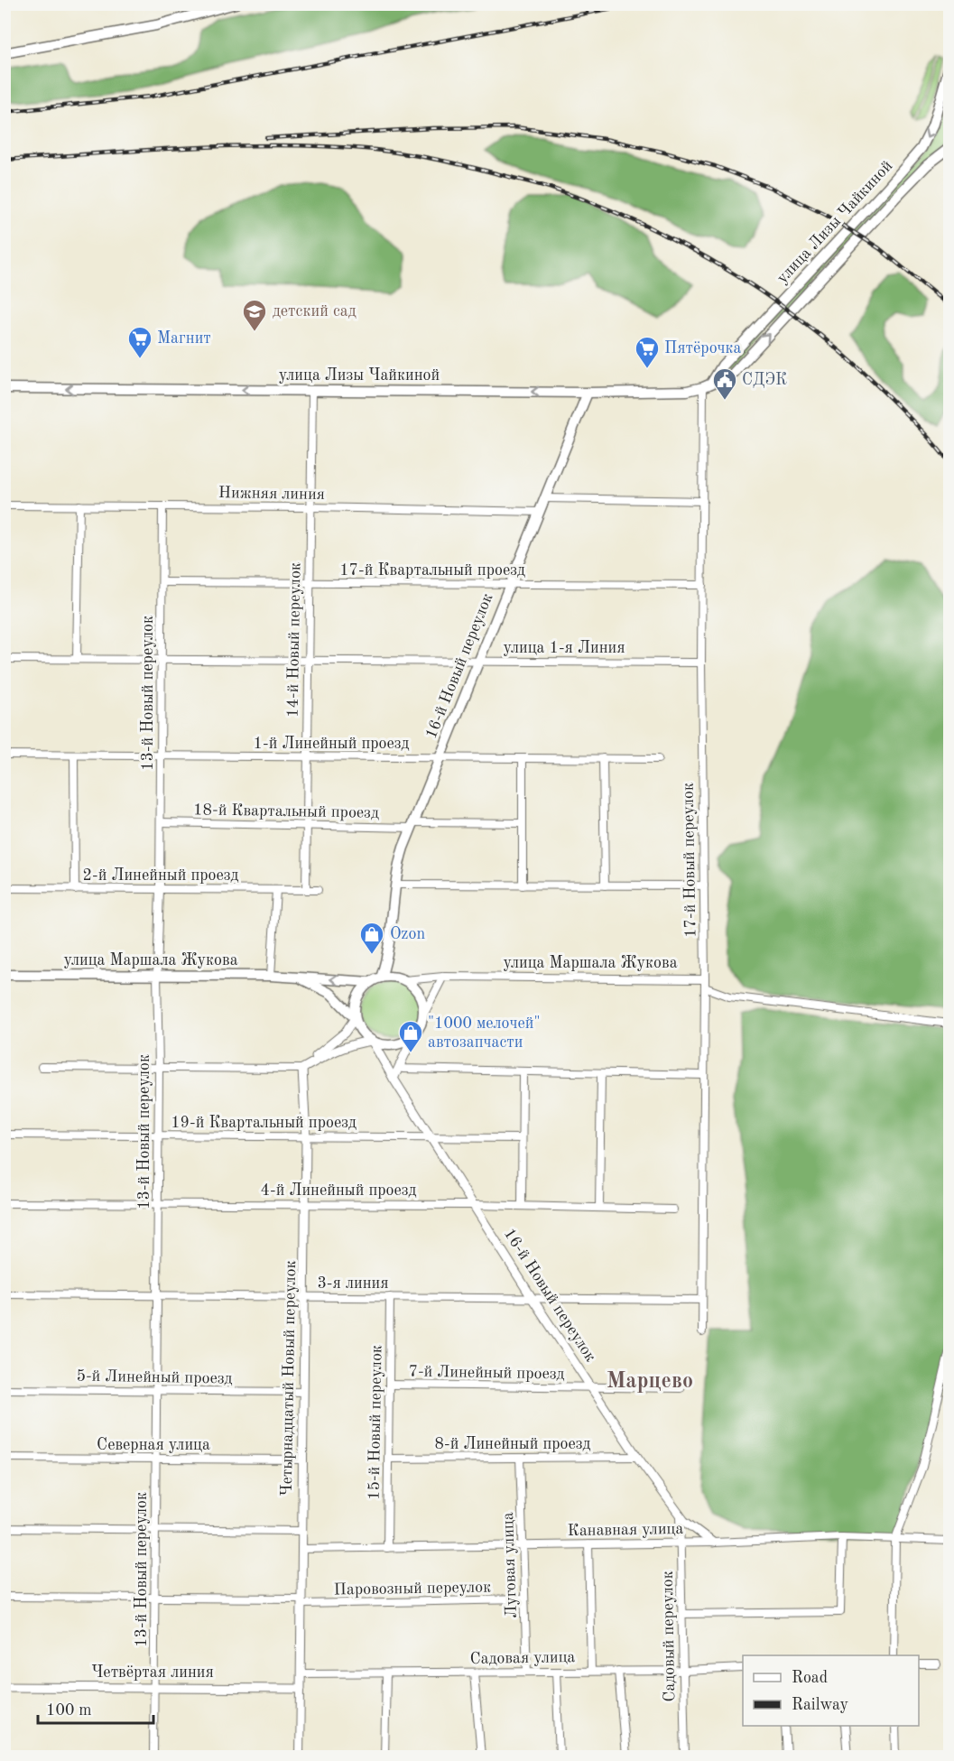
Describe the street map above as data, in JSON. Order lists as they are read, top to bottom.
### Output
{
  "streets": {
    "main road": ["улица Лизы Чайкиной", "16-й Новый переулок", "улица Маршала Жукова"],
    "street": [
      "Нижняя линия",
      "17-й Квартальный проезд",
      "14-й Новый переулок",
      "улица 1-я Линия",
      "13-й Новый переулок",
      "1-й Линейный проезд",
      "18-й Квартальный проезд",
      "17-й Новый переулок",
      "2-й Линейный проезд",
      "19-й Квартальный проезд",
      "4-й Линейный проезд",
      "3-я линия",
      "7-й Линейный проезд",
      "5-й Линейный проезд",
      "Четырнадцатый Новый переулок",
      "15-й Новый переулок",
      "8-й Линейный проезд",
      "Северная улица",
      "Канавная улица",
      "Луговая улица",
      "Паровозный переулок",
      "Садовый переулок",
      "Садовая улица",
      "Четвёртая линия"
    ]
  },
  "crossings": [
    ["улица Лизы Чайкиной", "14-й Новый переулок"],
    ["улица Лизы Чайкиной", "16-й Новый переулок"],
    ["улица Лизы Чайкиной", "17-й Новый переулок"],
    ["Нижняя линия", "14-й Новый переулок"],
    ["Нижняя линия", "16-й Новый переулок"],
    ["Нижняя линия", "13-й Новый переулок"],
    ["17-й Квартальный проезд", "14-й Новый переулок"],
    ["17-й Квартальный проезд", "16-й Новый переулок"],
    ["17-й Квартальный проезд", "13-й Новый переулок"],
    ["17-й Квартальный проезд", "17-й Новый переулок"],
    ["14-й Новый переулок", "улица 1-я Линия"],
    ["14-й Новый переулок", "1-й Линейный проезд"],
    ["14-й Новый переулок", "18-й Квартальный проезд"],
    ["14-й Новый переулок", "2-й Линейный проезд"],
    ["улица 1-я Линия", "16-й Новый переулок"],
    ["улица 1-я Линия", "13-й Новый переулок"],
    ["улица 1-я Линия", "17-й Новый переулок"],
    ["16-й Новый переулок", "1-й Линейный проезд"],
    ["16-й Новый переулок", "18-й Квартальный проезд"],
    ["16-й Новый переулок", "улица Маршала Жукова"],
    ["16-й Новый переулок", "19-й Квартальный проезд"],
    ["16-й Новый переулок", "4-й Линейный проезд"],
    ["16-й Новый переулок", "3-я линия"],
    ["16-й Новый переулок", "7-й Линейный проезд"],
    ["16-й Новый переулок", "8-й Линейный проезд"],
    ["16-й Новый переулок", "Канавная улица"],
    ["16-й Новый переулок", "Садовый переулок"],
    ["13-й Новый переулок", "1-й Линейный проезд"],
    ["13-й Новый переулок", "18-й Квартальный проезд"],
    ["13-й Новый переулок", "2-й Линейный проезд"],
    ["13-й Новый переулок", "улица Маршала Жукова"],
    ["13-й Новый переулок", "19-й Квартальный проезд"],
    ["13-й Новый переулок", "4-й Линейный проезд"],
    ["13-й Новый переулок", "3-я линия"],
    ["13-й Новый переулок", "5-й Линейный проезд"],
    ["13-й Новый переулок", "Северная улица"],
    ["13-й Новый переулок", "Паровозный переулок"],
    ["13-й Новый переулок", "Четвёртая линия"],
    ["17-й Новый переулок", "улица Маршала Жукова"],
    ["17-й Новый переулок", "3-я линия"],
    ["19-й Квартальный проезд", "Четырнадцатый Новый переулок"],
    ["4-й Линейный проезд", "Четырнадцатый Новый переулок"],
    ["3-я линия", "Четырнадцатый Новый переулок"],
    ["3-я линия", "15-й Новый переулок"],
    ["7-й Линейный проезд", "15-й Новый переулок"],
    ["5-й Линейный проезд", "Четырнадцатый Новый переулок"],
    ["Четырнадцатый Новый переулок", "Северная улица"],
    ["Четырнадцатый Новый переулок", "Канавная улица"],
    ["Четырнадцатый Новый переулок", "Паровозный переулок"],
    ["Четырнадцатый Новый переулок", "Садовая улица"],
    ["Четырнадцатый Новый переулок", "Четвёртая линия"],
    ["15-й Новый переулок", "8-й Линейный проезд"],
    ["15-й Новый переулок", "Канавная улица"],
    ["8-й Линейный проезд", "Луговая улица"],
    ["Канавная улица", "Луговая улица"],
    ["Канавная улица", "Садовый переулок"],
    ["Луговая улица", "Паровозный переулок"],
    ["Луговая улица", "Садовая улица"],
    ["Садовый переулок", "Садовая улица"]
  ],
  "districts": ["Марцево"],
  "places": {
    "school or university": ["детский сад"],
    "supermarket": ["Магнит", "Пятёрочка"],
    "public building": ["СДЭК"],
    "shop": ["Ozon", "\"1000 мелочей\" автозапчасти"]
  },
  "legend": ["Road", "Railway"],
  "scale_bar": "100 m"
}
